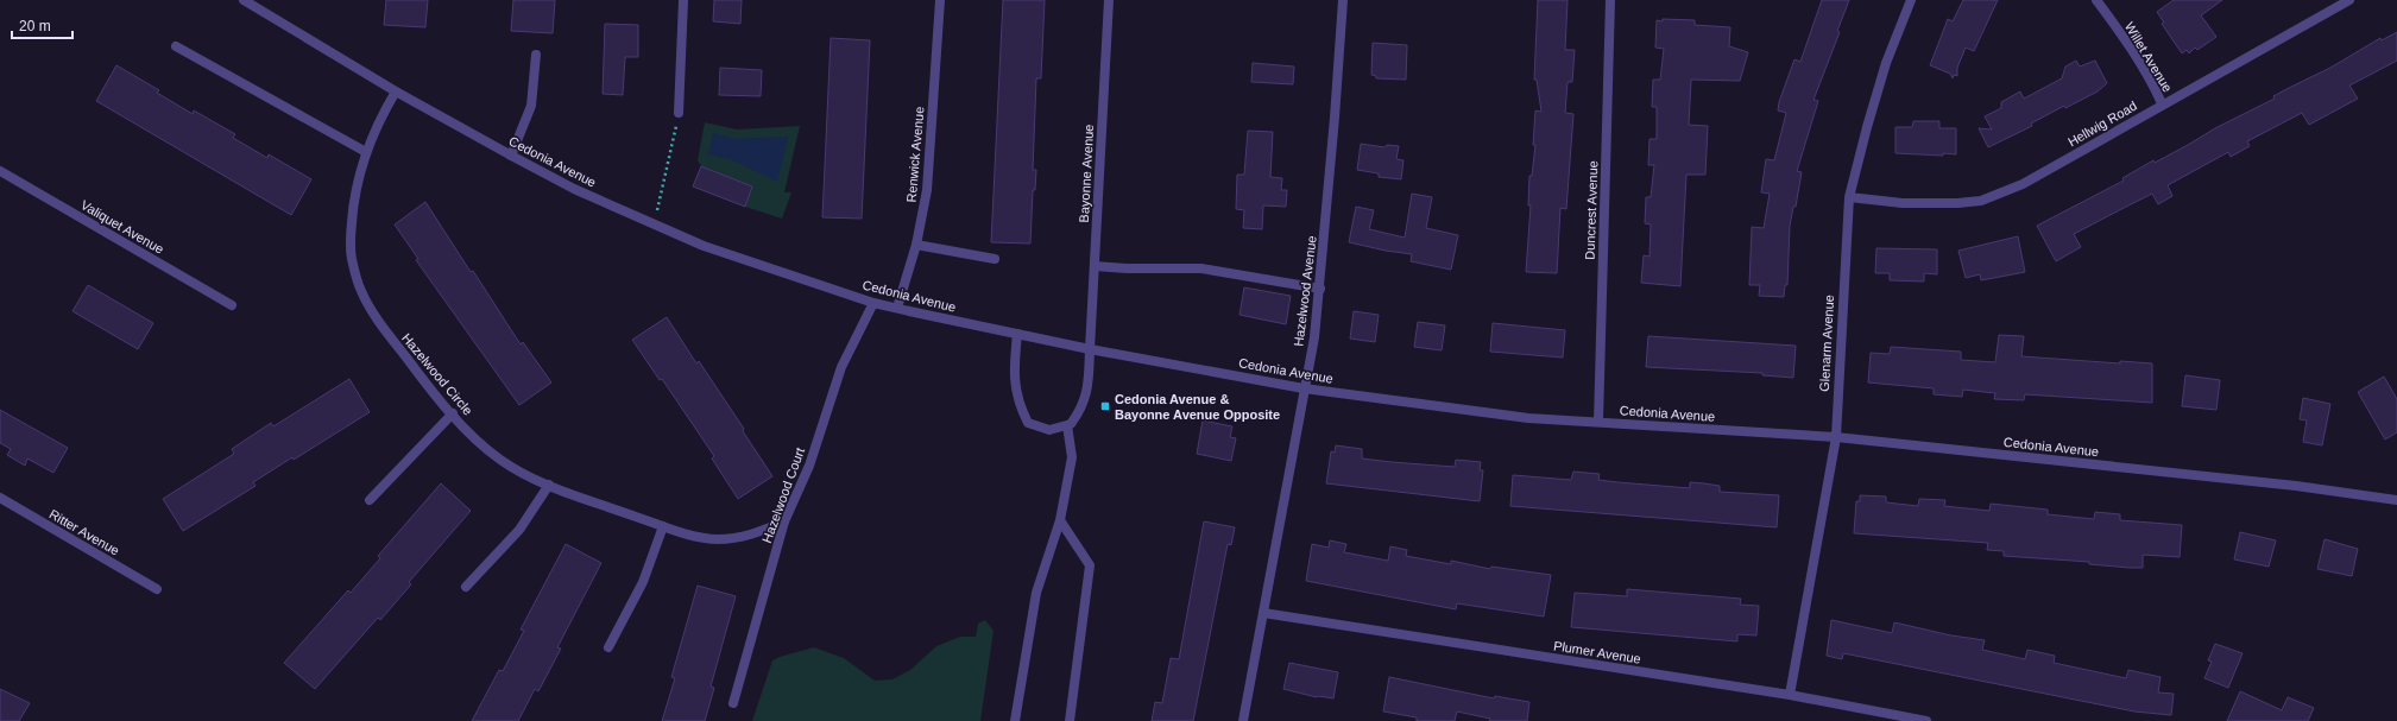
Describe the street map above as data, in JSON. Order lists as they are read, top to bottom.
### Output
{
  "streets": {
    "street": [
      "Willet Avenue",
      "Hellwig Road",
      "Renwick Avenue",
      "Cedonia Avenue",
      "Bayonne Avenue",
      "Duncrest Avenue",
      "Valiquet Avenue",
      "Hazelwood Avenue",
      "Glenarm Avenue",
      "Hazelwood Circle",
      "Hazelwood Court",
      "Ritter Avenue",
      "Plumer Avenue"
    ]
  },
  "crossings": [
    ["Willet Avenue", "Hellwig Road"],
    ["Hellwig Road", "Glenarm Avenue"],
    ["Renwick Avenue", "Cedonia Avenue"],
    ["Cedonia Avenue", "Bayonne Avenue"],
    ["Cedonia Avenue", "Duncrest Avenue"],
    ["Cedonia Avenue", "Hazelwood Avenue"],
    ["Cedonia Avenue", "Glenarm Avenue"],
    ["Cedonia Avenue", "Hazelwood Circle"],
    ["Cedonia Avenue", "Hazelwood Court"],
    ["Hazelwood Avenue", "Plumer Avenue"],
    ["Glenarm Avenue", "Plumer Avenue"],
    ["Hazelwood Circle", "Hazelwood Court"]
  ],
  "places": {
    "transit": ["Cedonia Avenue & Bayonne Avenue Opposite"]
  },
  "scale_bar": "20 m"
}
